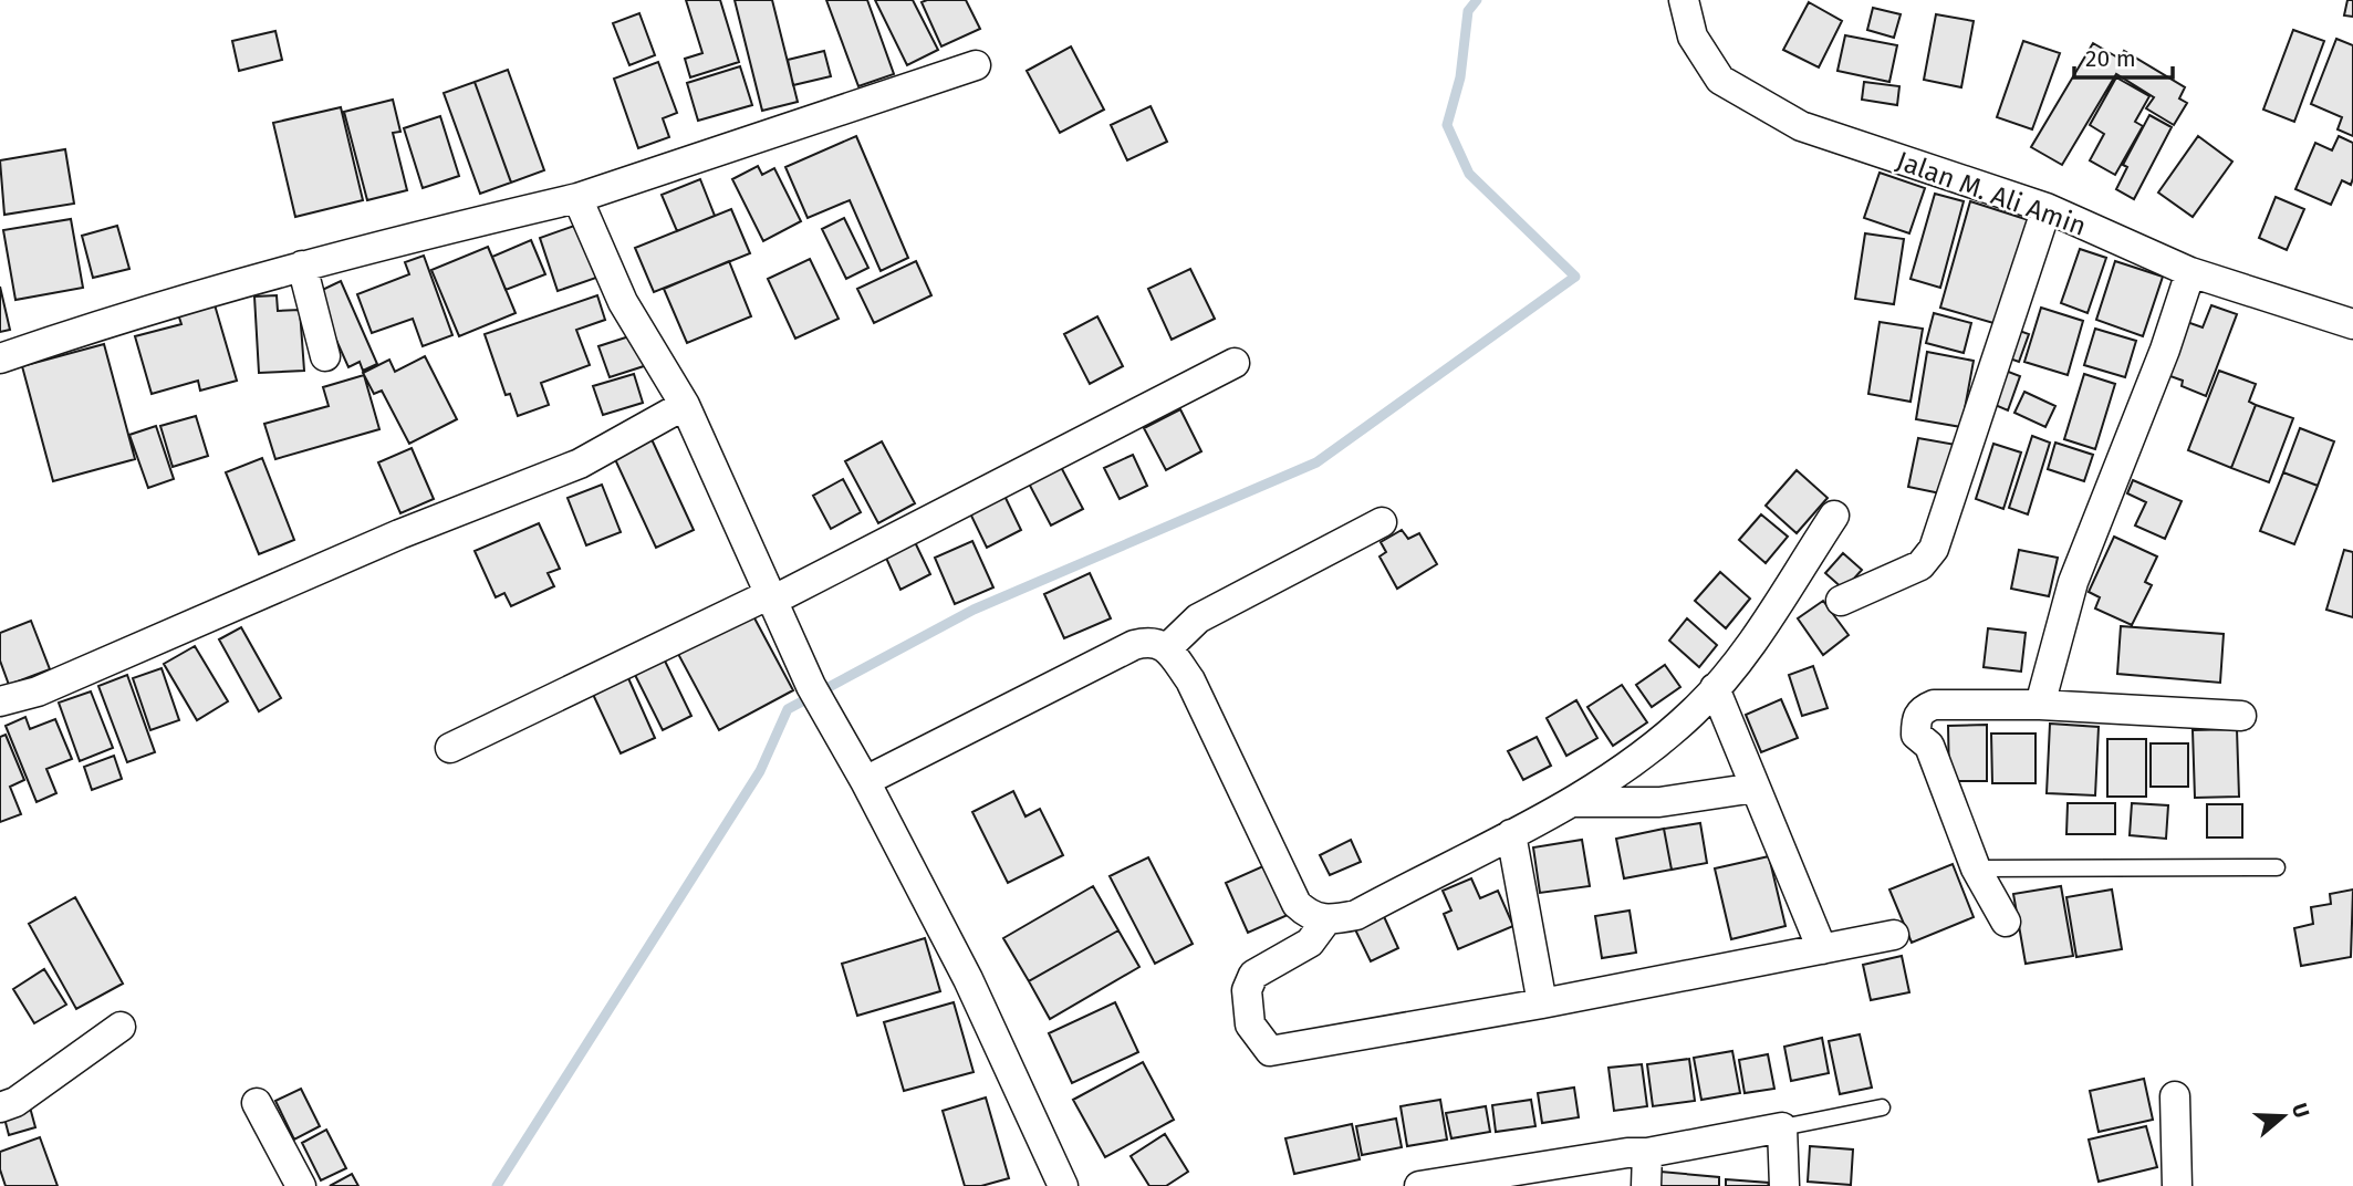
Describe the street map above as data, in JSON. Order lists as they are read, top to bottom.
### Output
{
  "streets": {
    "street": ["Jalan M. Ali Amin"]
  },
  "scale_bar": "20 m",
  "north": "right"
}
